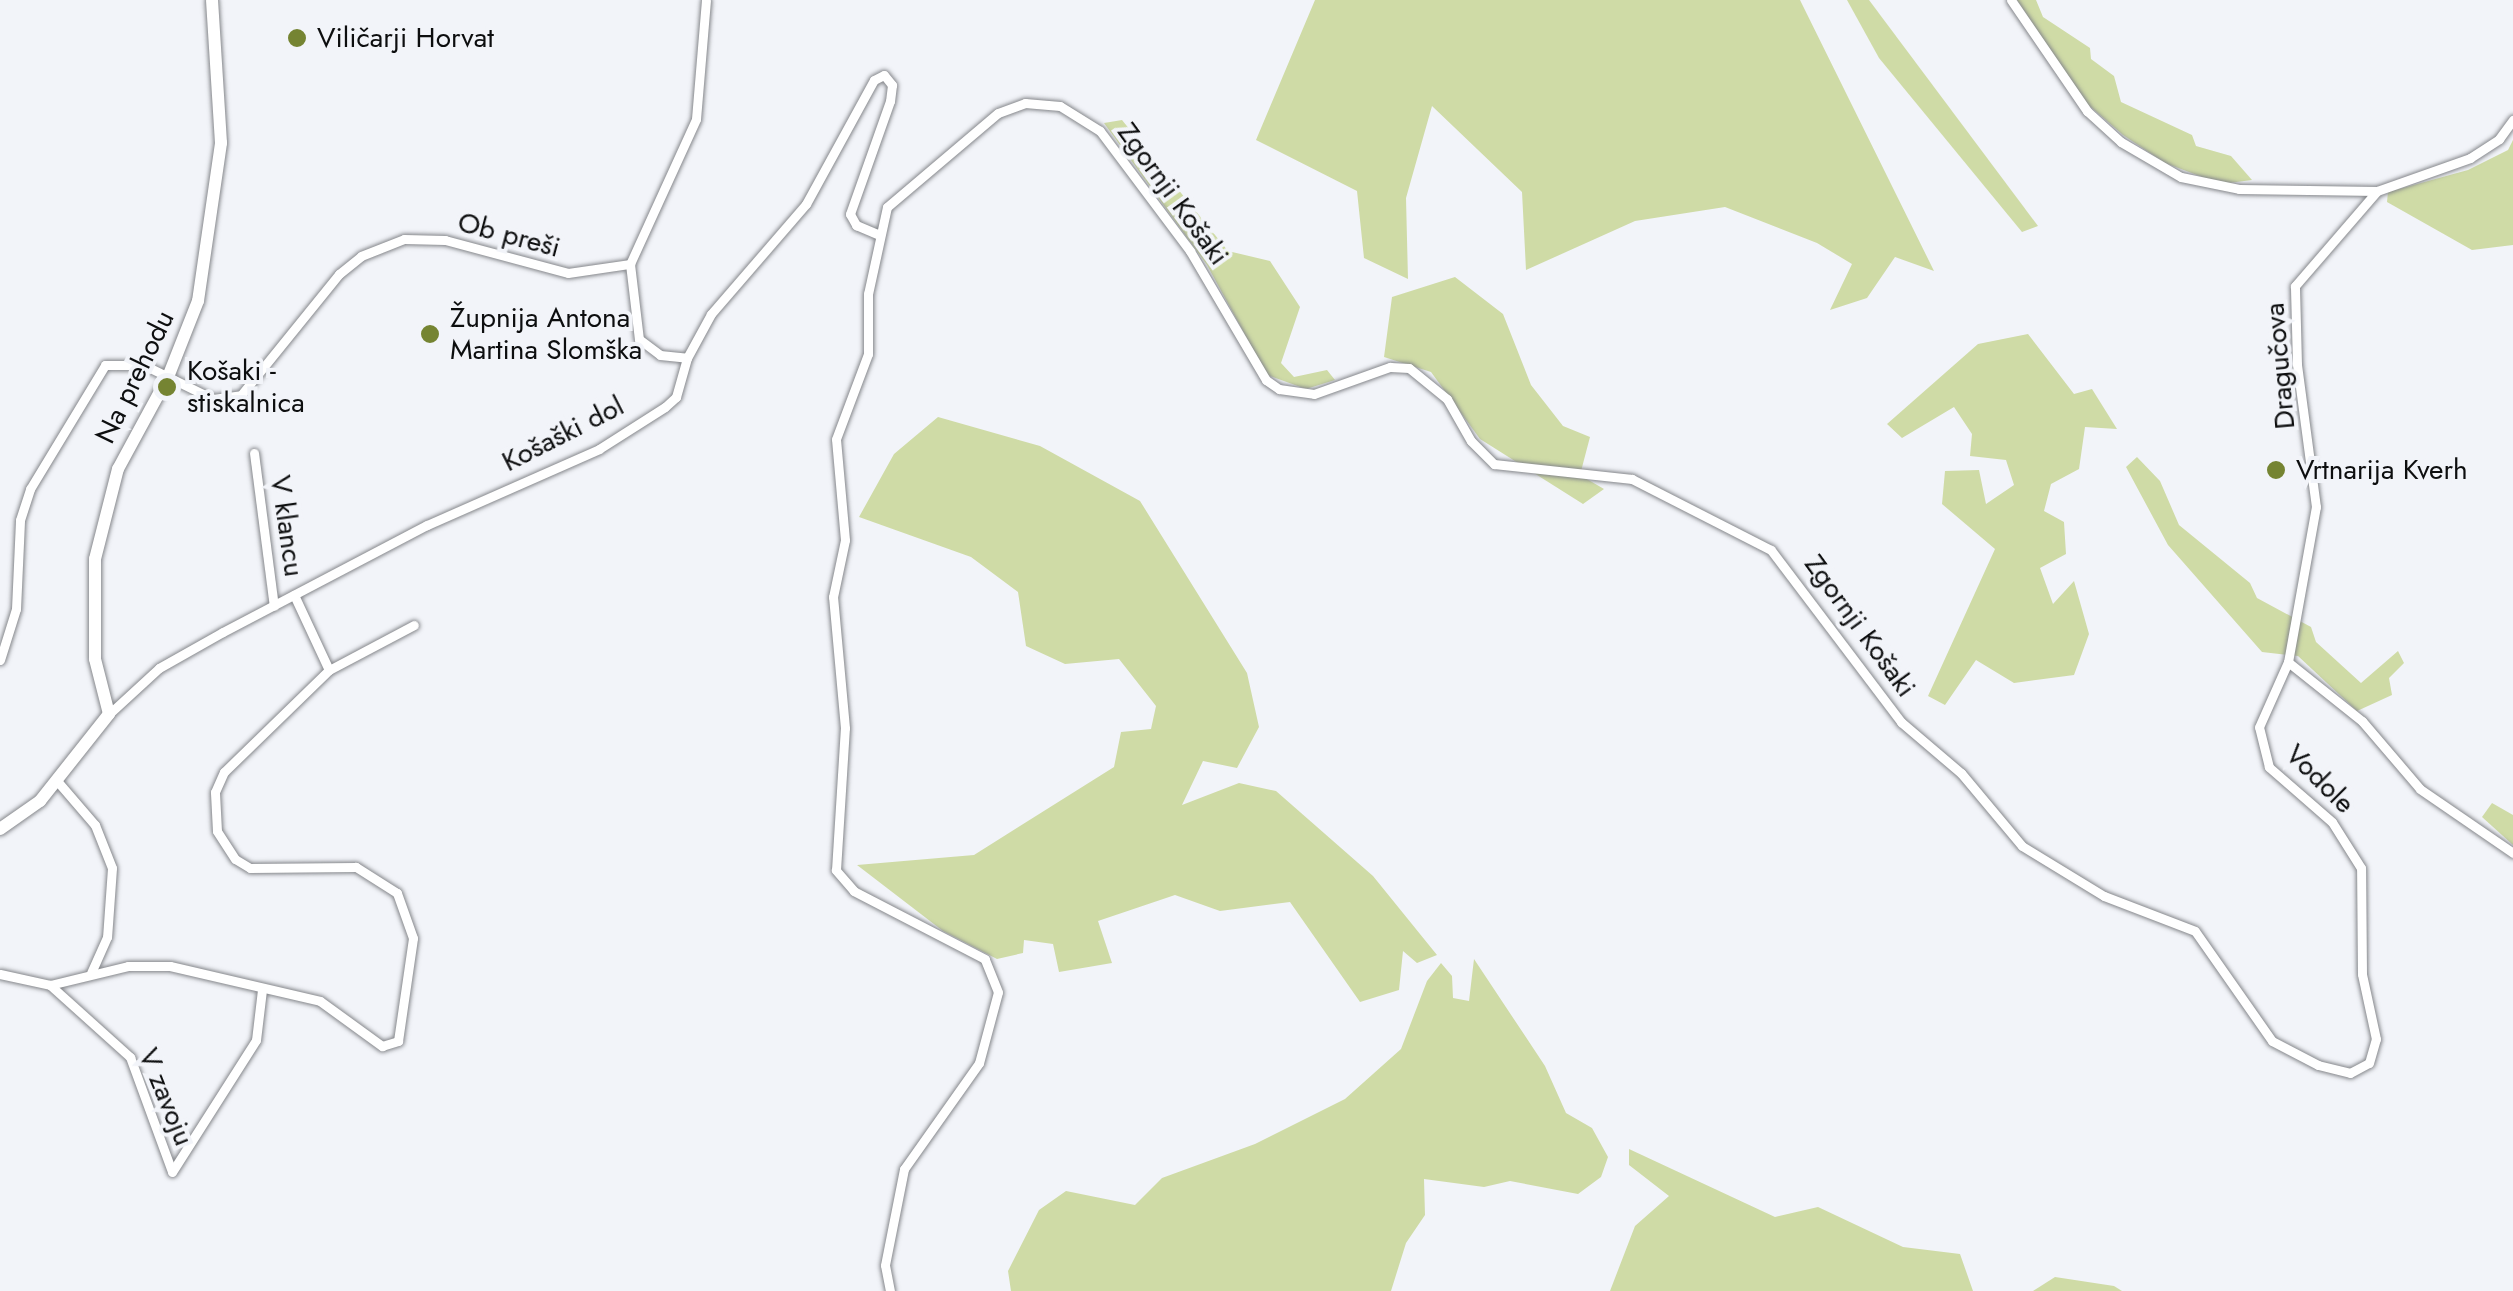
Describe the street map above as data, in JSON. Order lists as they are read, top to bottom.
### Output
{
  "streets": {
    "street": [
      "Zgornji Košaki",
      "Ob preši",
      "Dragučova",
      "Na prehodu",
      "Košaški dol",
      "V klancu",
      "Vodole",
      "V zavoju"
    ]
  },
  "crossings": [
    ["Zgornji Košaki", "Košaški dol"],
    ["Zgornji Košaki", "Vodole"],
    ["Ob preši", "Na prehodu"],
    ["Dragučova", "Vodole"],
    ["Na prehodu", "Košaški dol"],
    ["Košaški dol", "V klancu"]
  ],
  "places": [
    "Viličarji Horvat",
    "Župnija Antona Martina Slomška",
    "Košaki - stiskalnica",
    "Vrtnarija Kverh"
  ]
}
